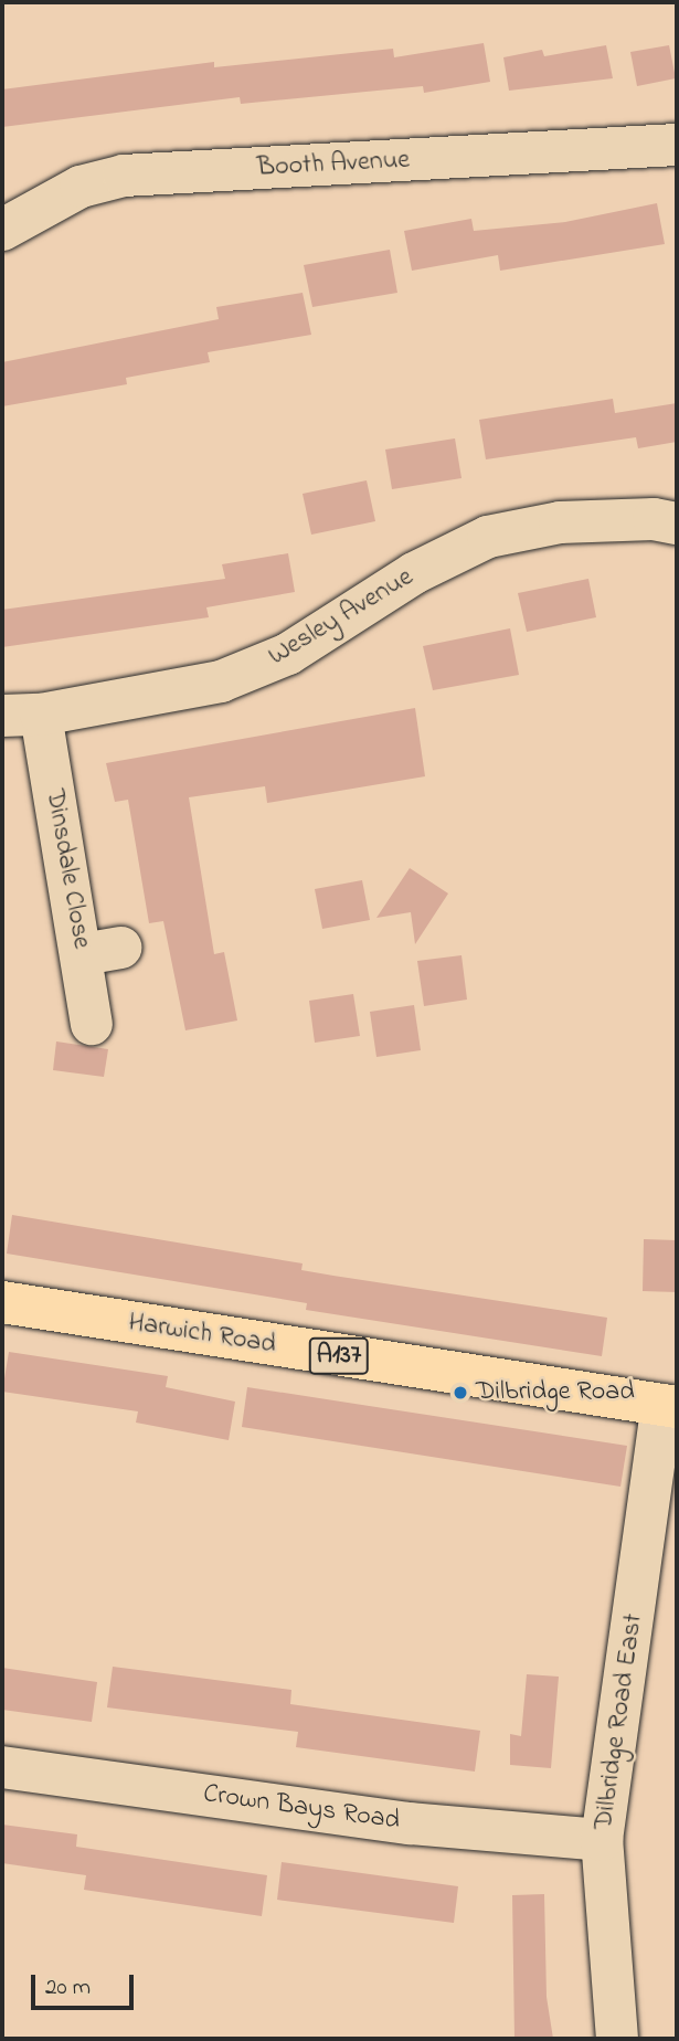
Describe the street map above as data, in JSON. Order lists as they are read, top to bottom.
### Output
{
  "streets": {
    "main road": ["Harwich Road", "A137"],
    "street": [
      "Booth Avenue",
      "Wesley Avenue",
      "Dinsdale Close",
      "Dilbridge Road East",
      "Crown Bays Road"
    ]
  },
  "crossings": [
    ["Wesley Avenue", "Dinsdale Close"],
    ["Harwich Road", "Dilbridge Road East"],
    ["Dilbridge Road East", "Crown Bays Road"]
  ],
  "places": ["Dilbridge Road"],
  "scale_bar": "20 m"
}
